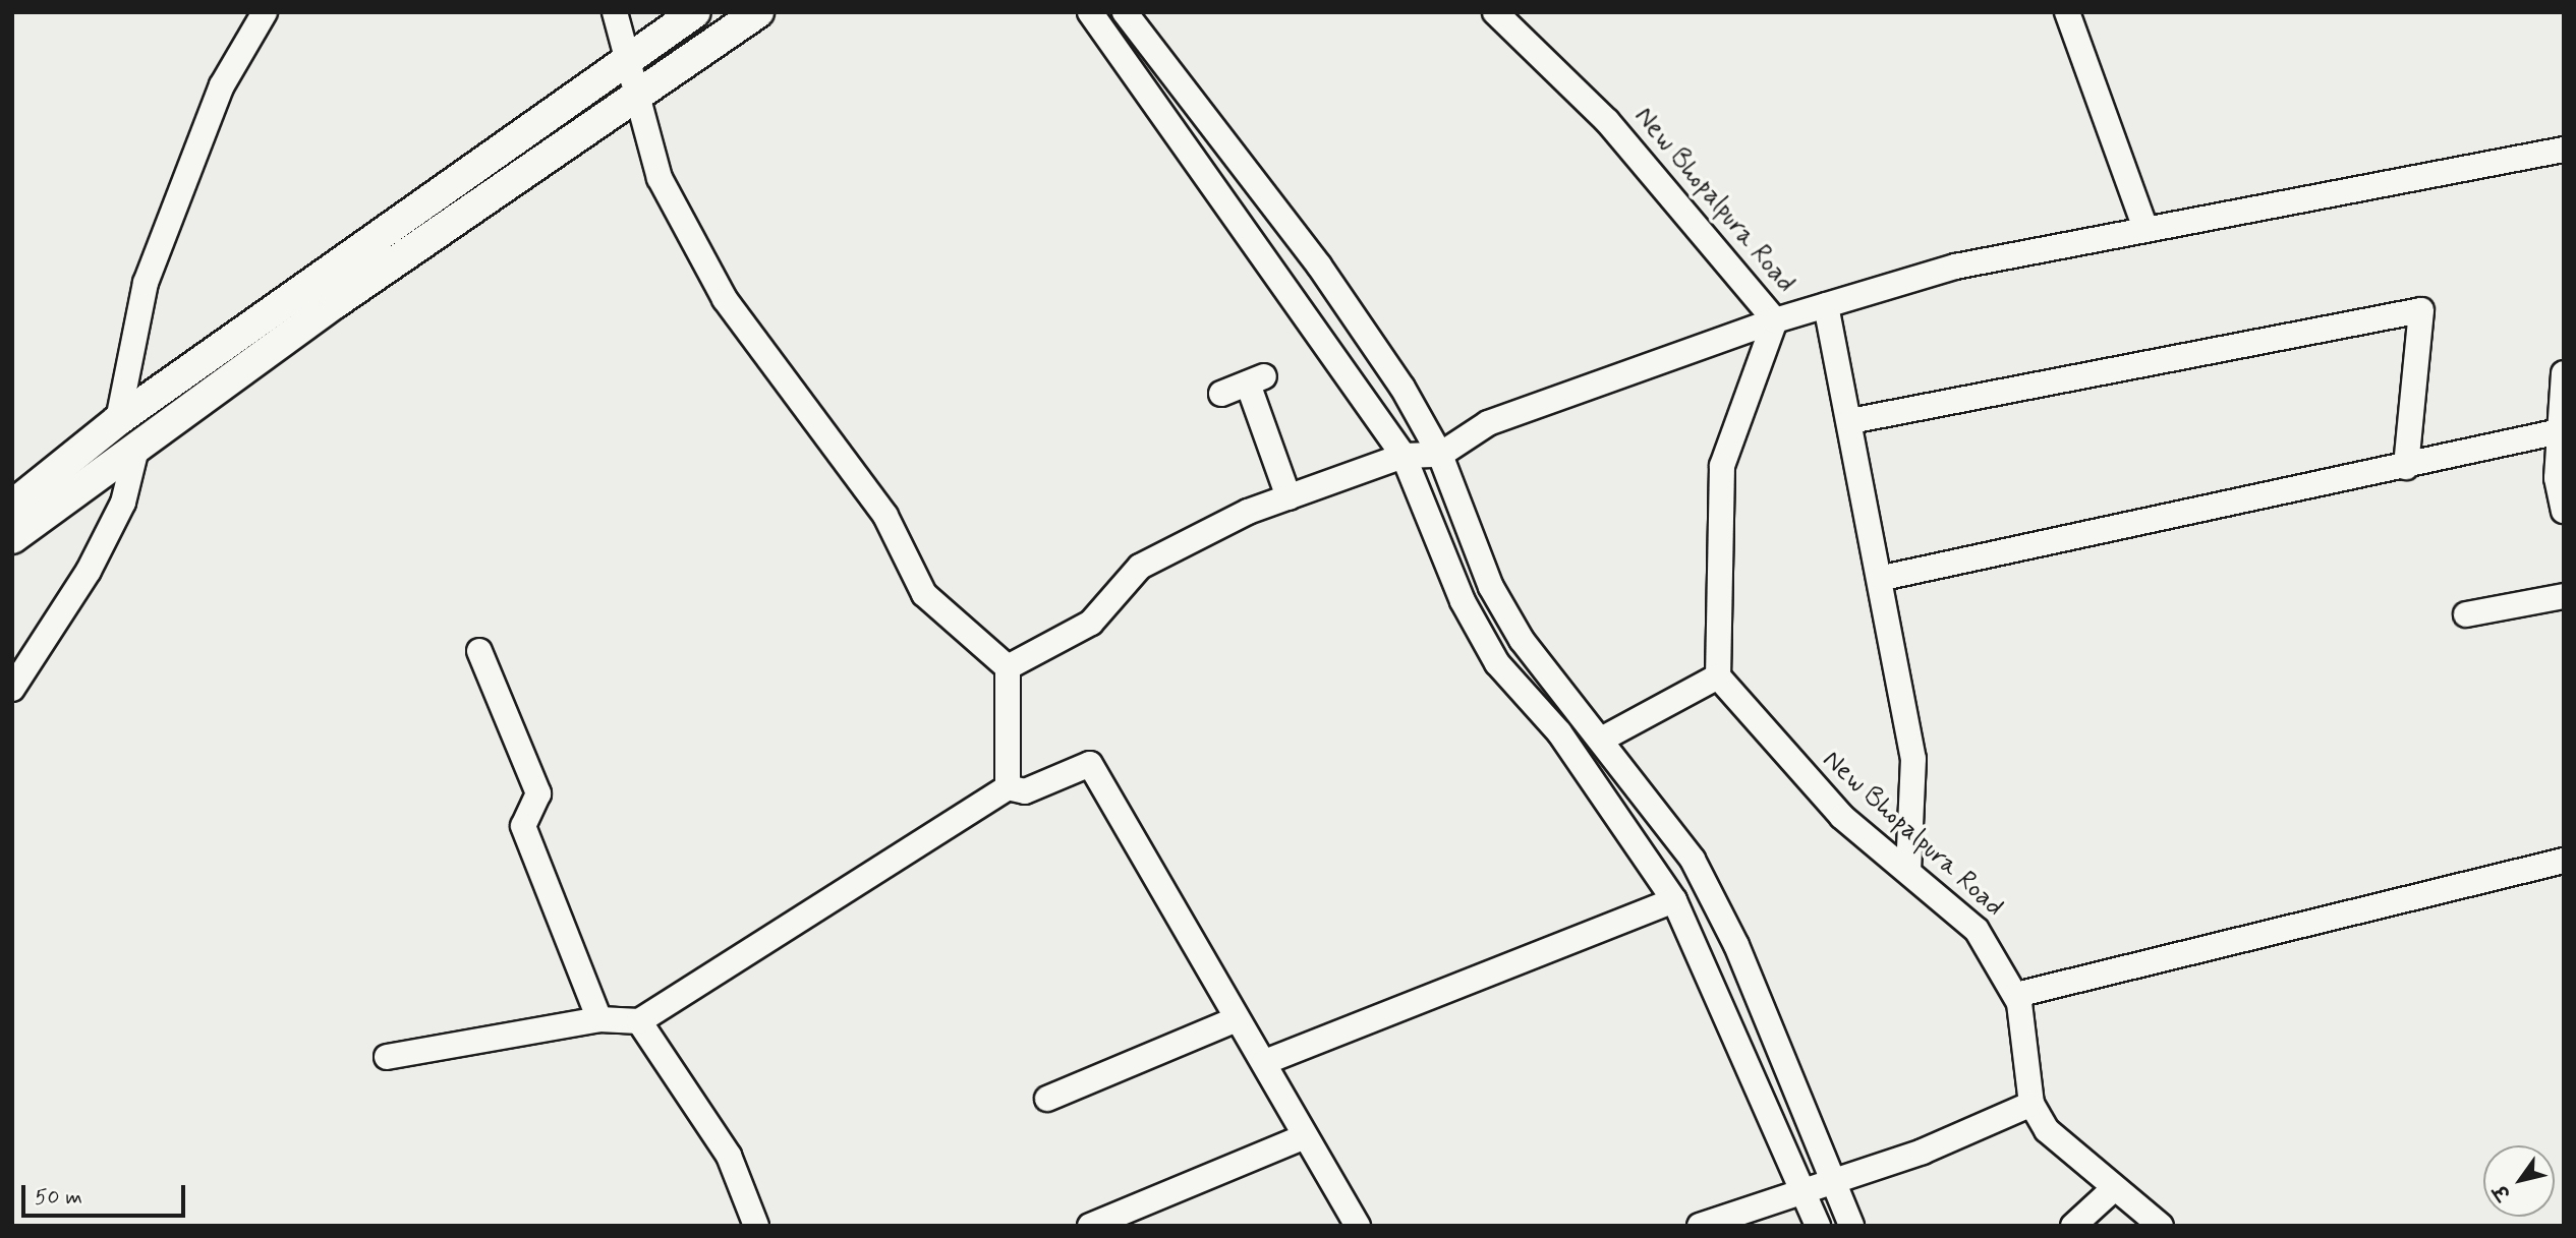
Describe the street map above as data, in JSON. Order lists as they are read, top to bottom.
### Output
{
  "streets": {
    "street": ["New Bhopalpura Road"]
  },
  "scale_bar": "50 m",
  "north": "bottom left"
}
